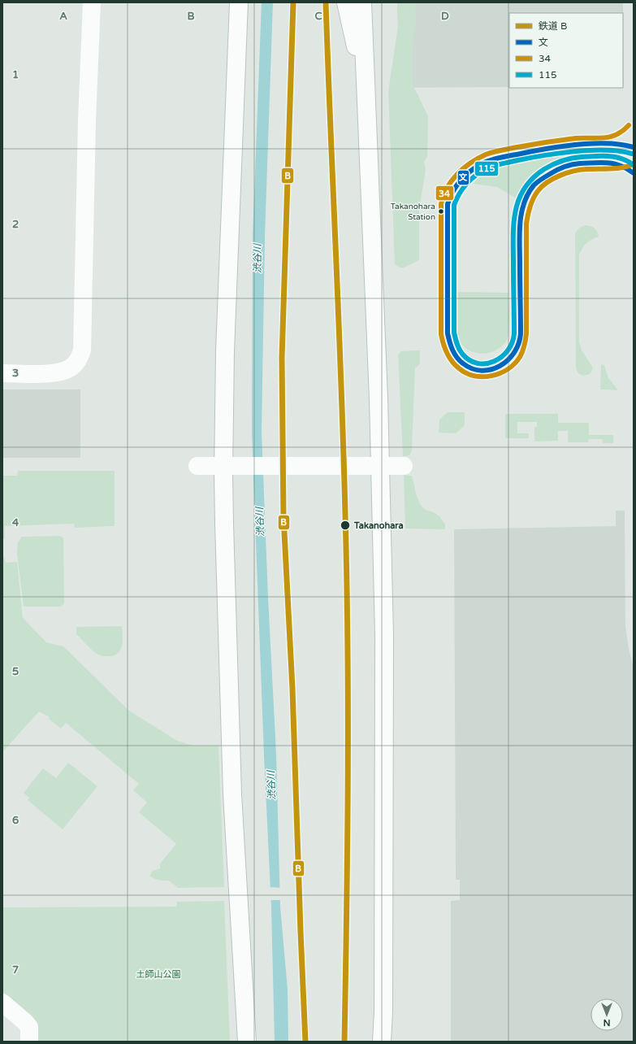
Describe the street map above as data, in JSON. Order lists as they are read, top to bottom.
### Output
{
  "water": ["渋谷川"],
  "parks": ["土師山公園"],
  "places": ["Takanohara Station", "Takanohara"],
  "lines": [
    "rail line B",
    "transit line 34",
    "transit line 文",
    "transit line 115"
  ],
  "legend": [
    "鉄道 B",
    "文",
    "34",
    "115"
  ],
  "north": "bottom",
  "grid": {
    "columns": [
      "A",
      "B",
      "C",
      "D"
    ],
    "rows": [
      "1",
      "2",
      "3",
      "4",
      "5",
      "6",
      "7"
    ]
  }
}
